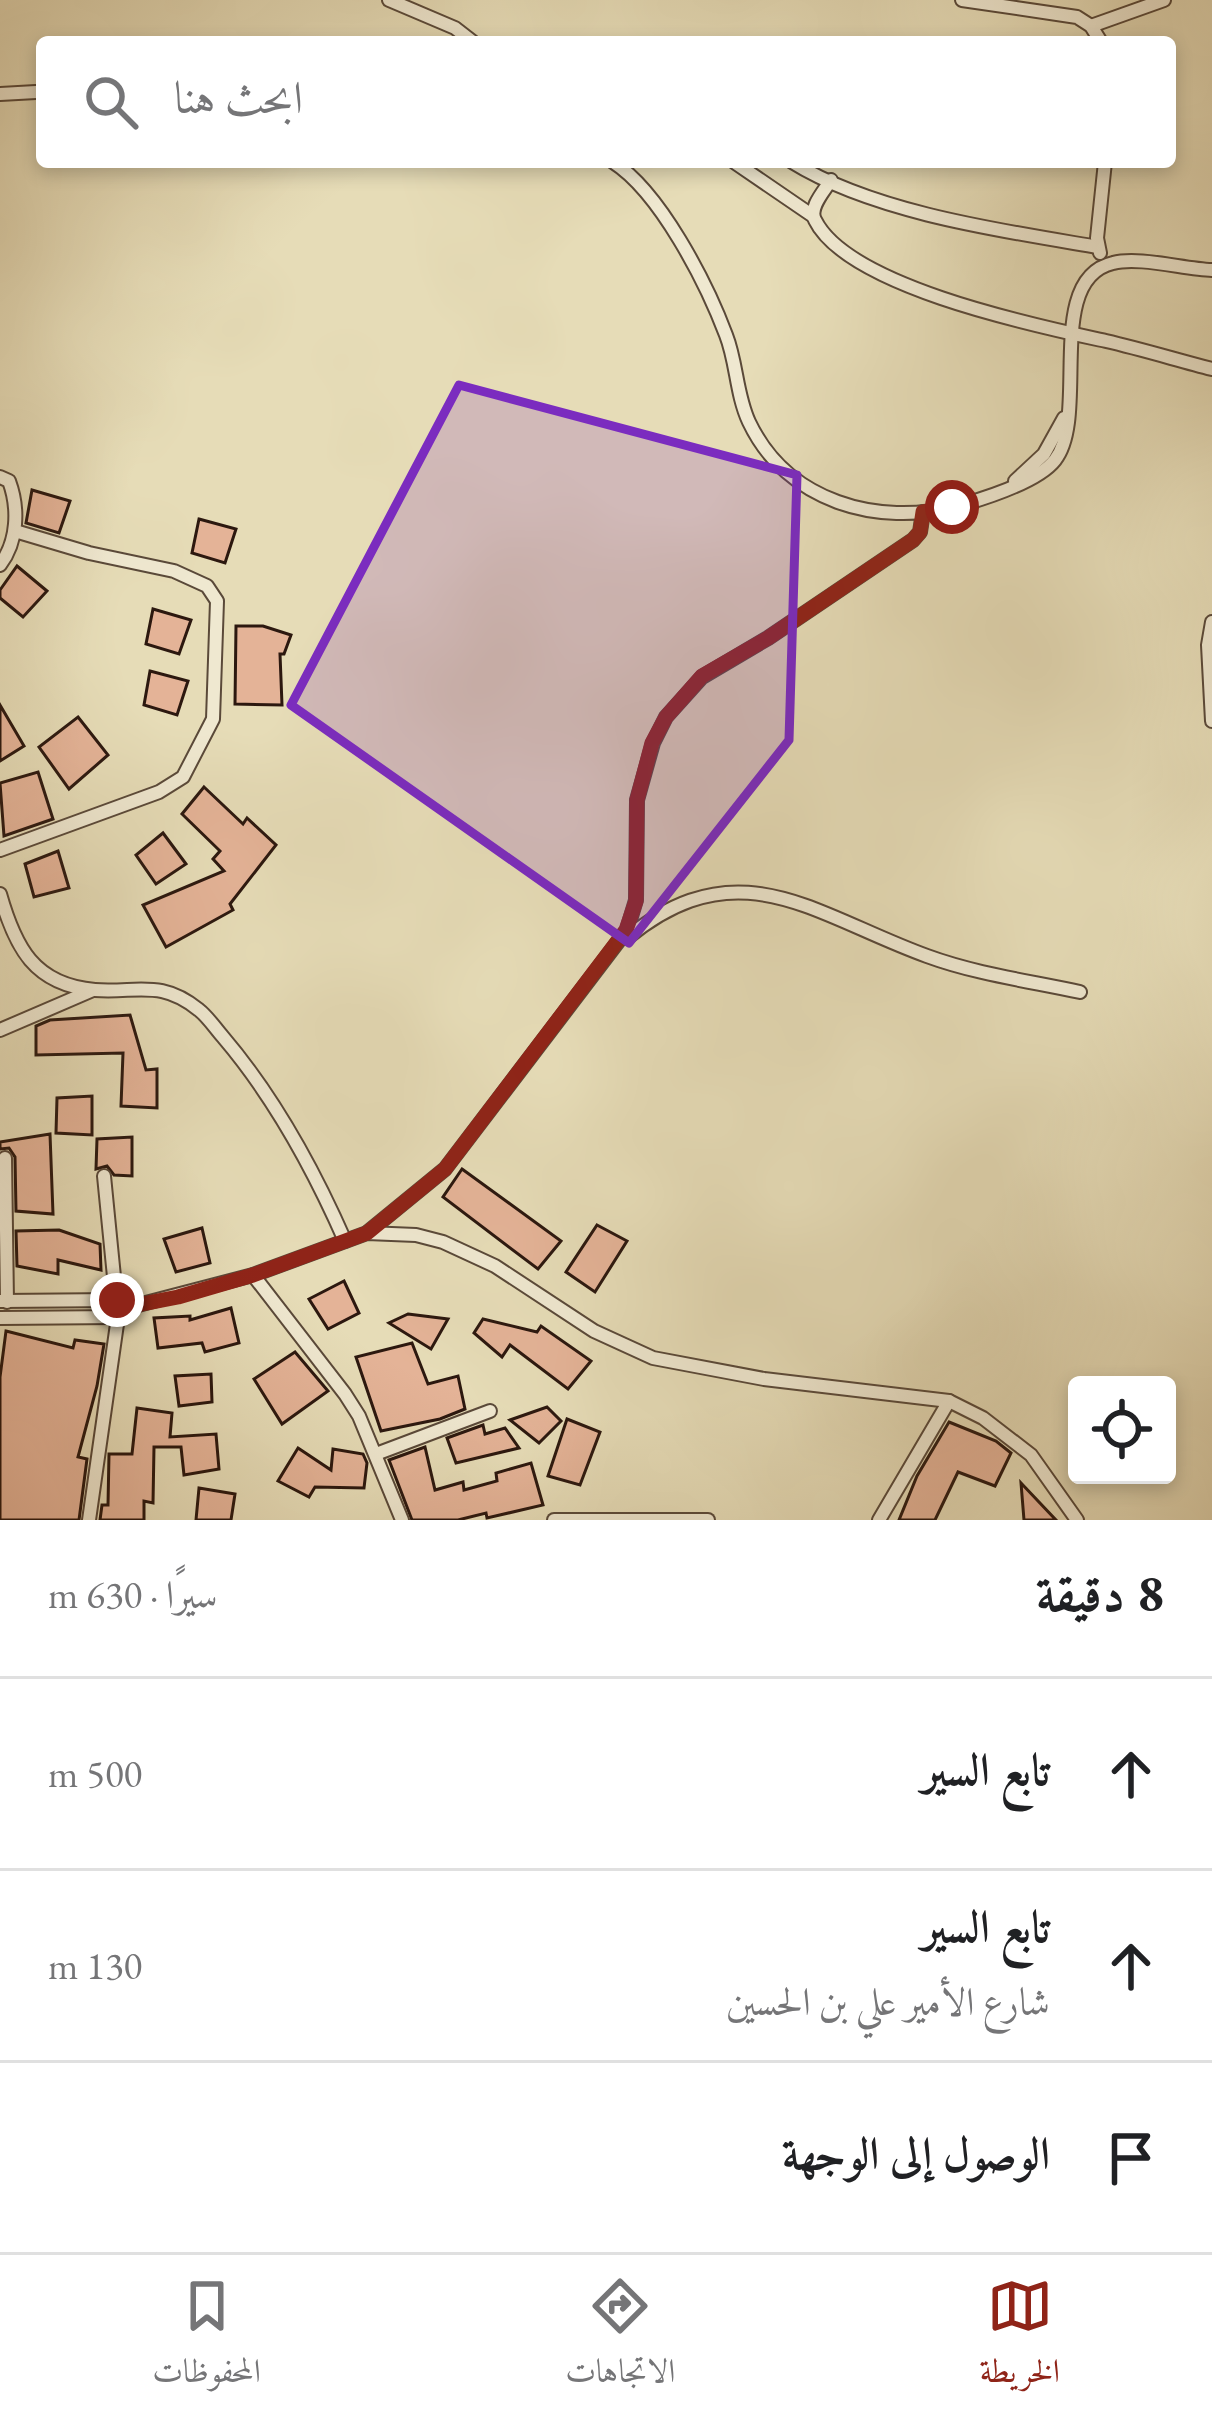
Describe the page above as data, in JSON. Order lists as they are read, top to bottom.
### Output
{
  "page": {
    "search": "ابحث هنا",
    "heading": ["8 دقيقة", "سيرًا · 630 m"],
    "list": [
      ["تابع السير", "500 m"],
      ["تابع السير", "شارع الأمير علي بن الحسين", "130 m"],
      "الوصول إلى الوجهة"
    ],
    "nav": ["الخريطة", "الاتجاهات", "المحفوظات"]
  }
}
